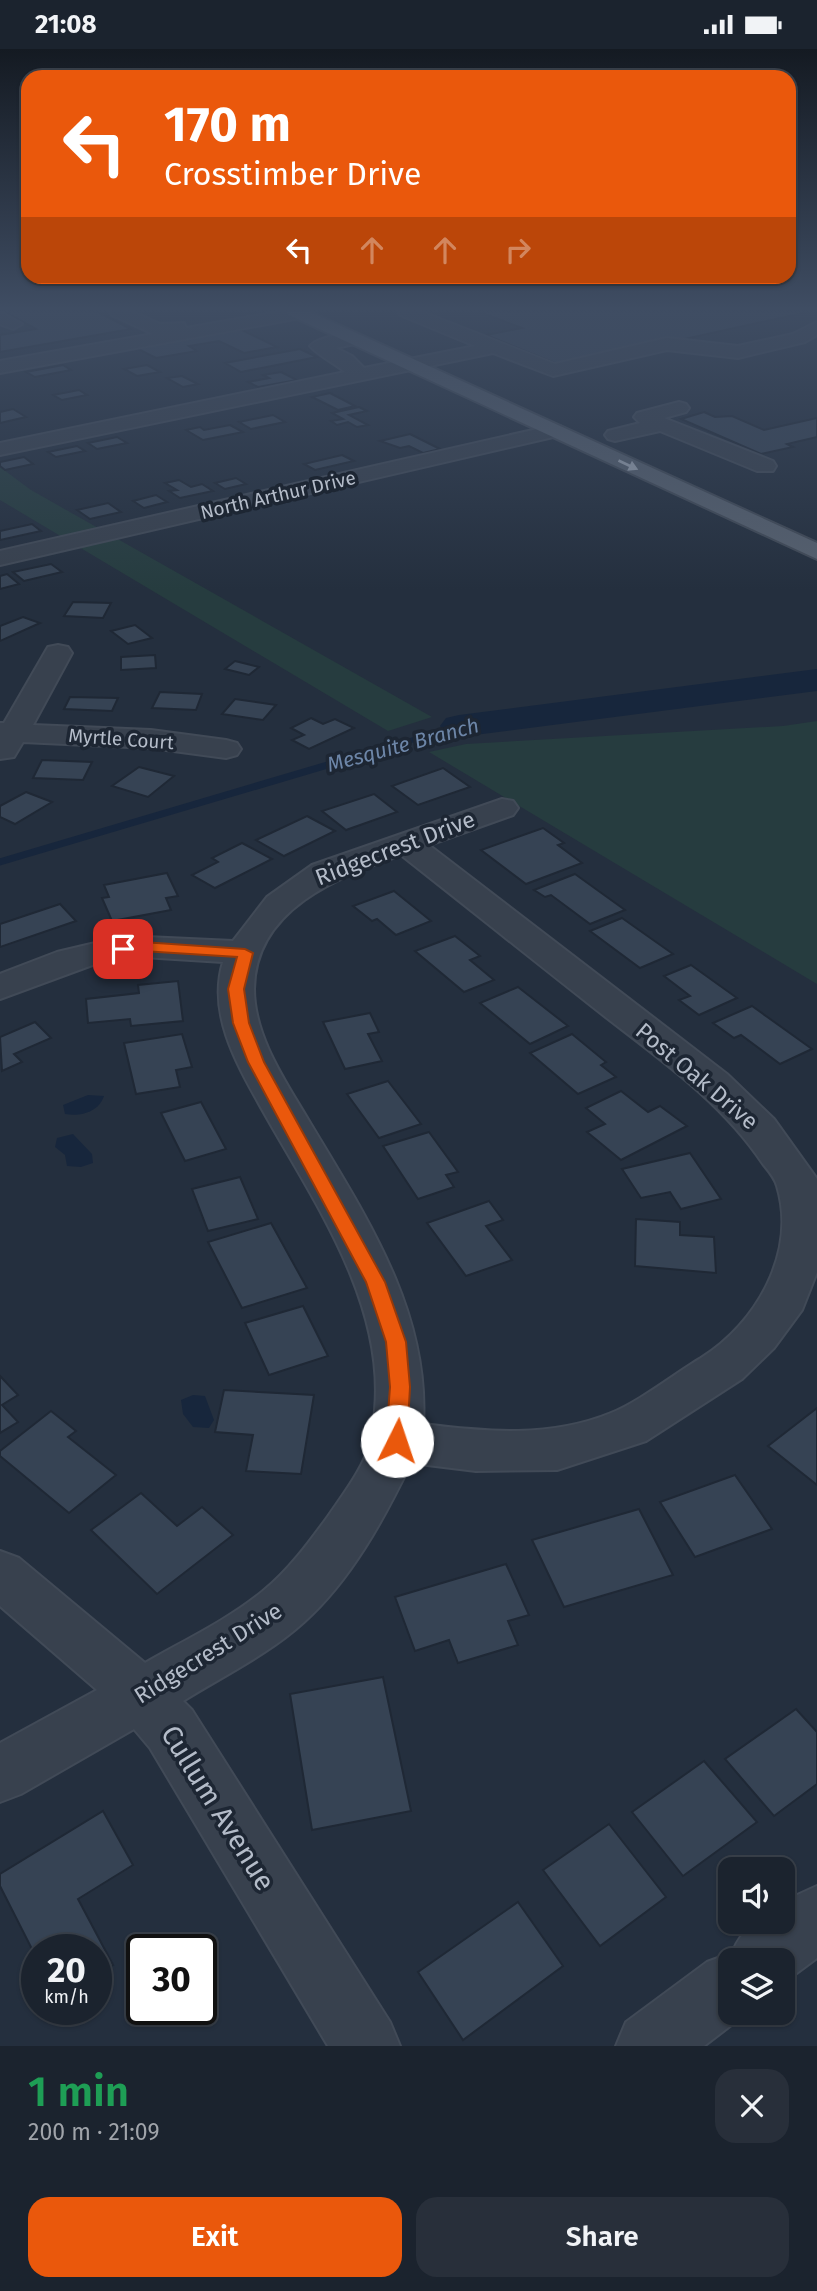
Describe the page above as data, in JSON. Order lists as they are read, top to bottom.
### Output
{
  "streets": {
    "street": [
      "North Arthur Drive",
      "Myrtle Court",
      "Ridgecrest Drive",
      "Post Oak Drive",
      "Cullum Avenue"
    ]
  },
  "crossings": [
    ["Ridgecrest Drive", "Post Oak Drive"],
    ["Ridgecrest Drive", "Cullum Avenue"]
  ],
  "water": ["Mesquite Branch"],
  "page": {
    "status": "21:08",
    "turn": ["170 m", "Crosstimber Drive"],
    "speed": "20 km/h",
    "limit": "30",
    "heading": ["1 min", "200 m · 21:09"],
    "buttons": ["Exit", "Share"]
  }
}
